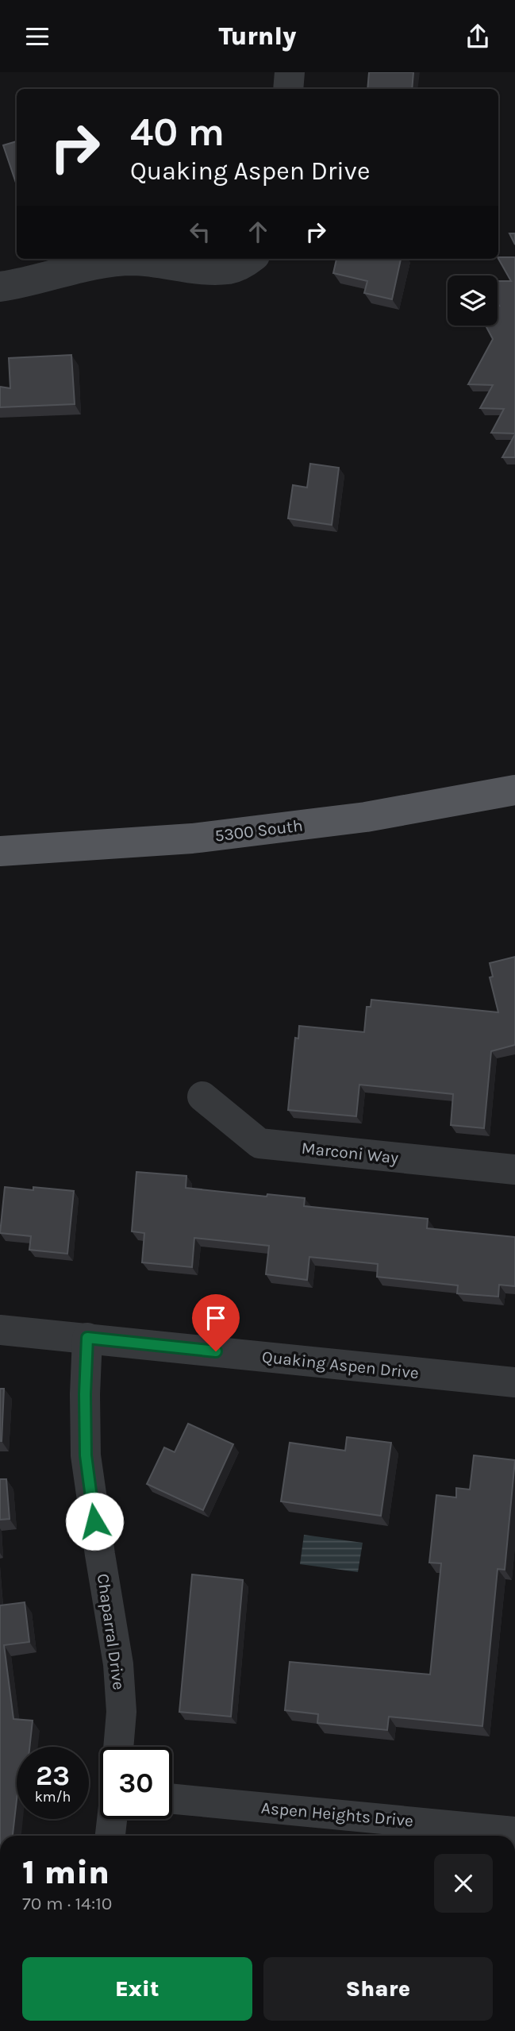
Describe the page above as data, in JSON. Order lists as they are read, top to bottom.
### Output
{
  "streets": {
    "main road": ["5300 South"],
    "street": [
      "Marconi Way",
      "Quaking Aspen Drive",
      "Chaparral Drive",
      "Aspen Heights Drive"
    ]
  },
  "crossings": [
    ["Quaking Aspen Drive", "Chaparral Drive"]
  ],
  "page": {
    "header": "Turnly",
    "turn": ["40 m", "Quaking Aspen Drive"],
    "speed": "23 km/h",
    "limit": "30",
    "heading": ["1 min", "70 m · 14:10"],
    "buttons": ["Exit", "Share"]
  }
}
